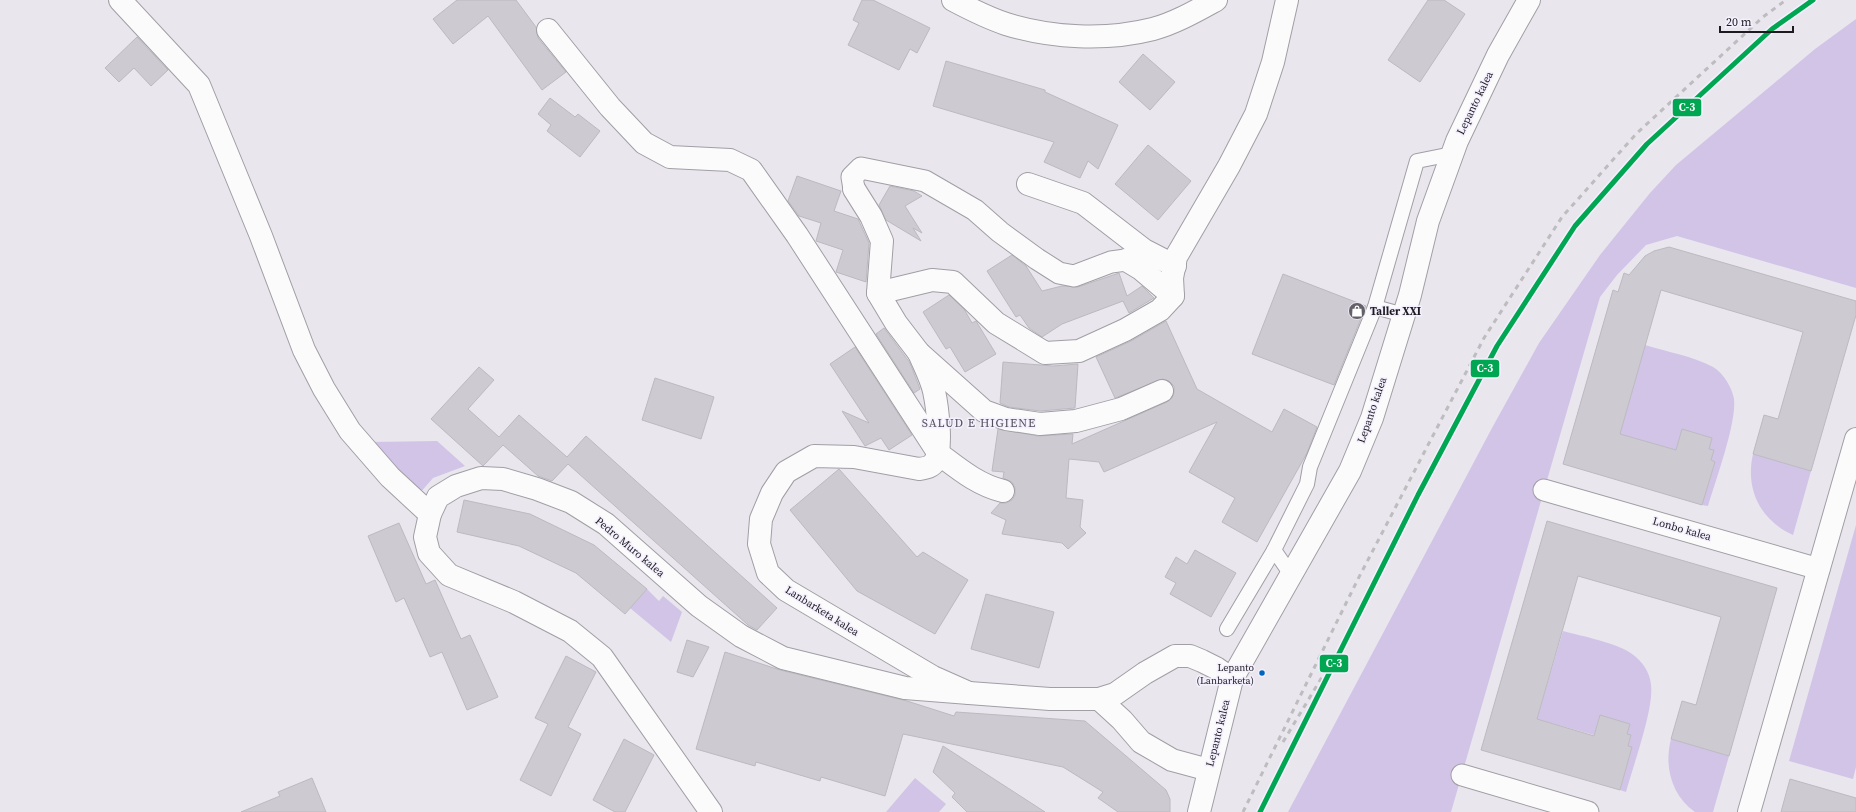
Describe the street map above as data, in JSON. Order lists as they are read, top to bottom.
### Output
{
  "streets": {
    "street": [
      "Lepanto kalea",
      "Lonbo kalea",
      "Pedro Muro kalea",
      "Lanbarketa kalea"
    ]
  },
  "crossings": [
    ["Lepanto kalea", "Lanbarketa kalea"],
    ["Pedro Muro kalea", "Lanbarketa kalea"]
  ],
  "districts": ["SALUD E HIGIENE"],
  "places": {
    "shop": ["Taller XXI"],
    "other": ["Lepanto (Lanbarketa)"]
  },
  "lines": ["transit line C-3"],
  "scale_bar": "20 m"
}
